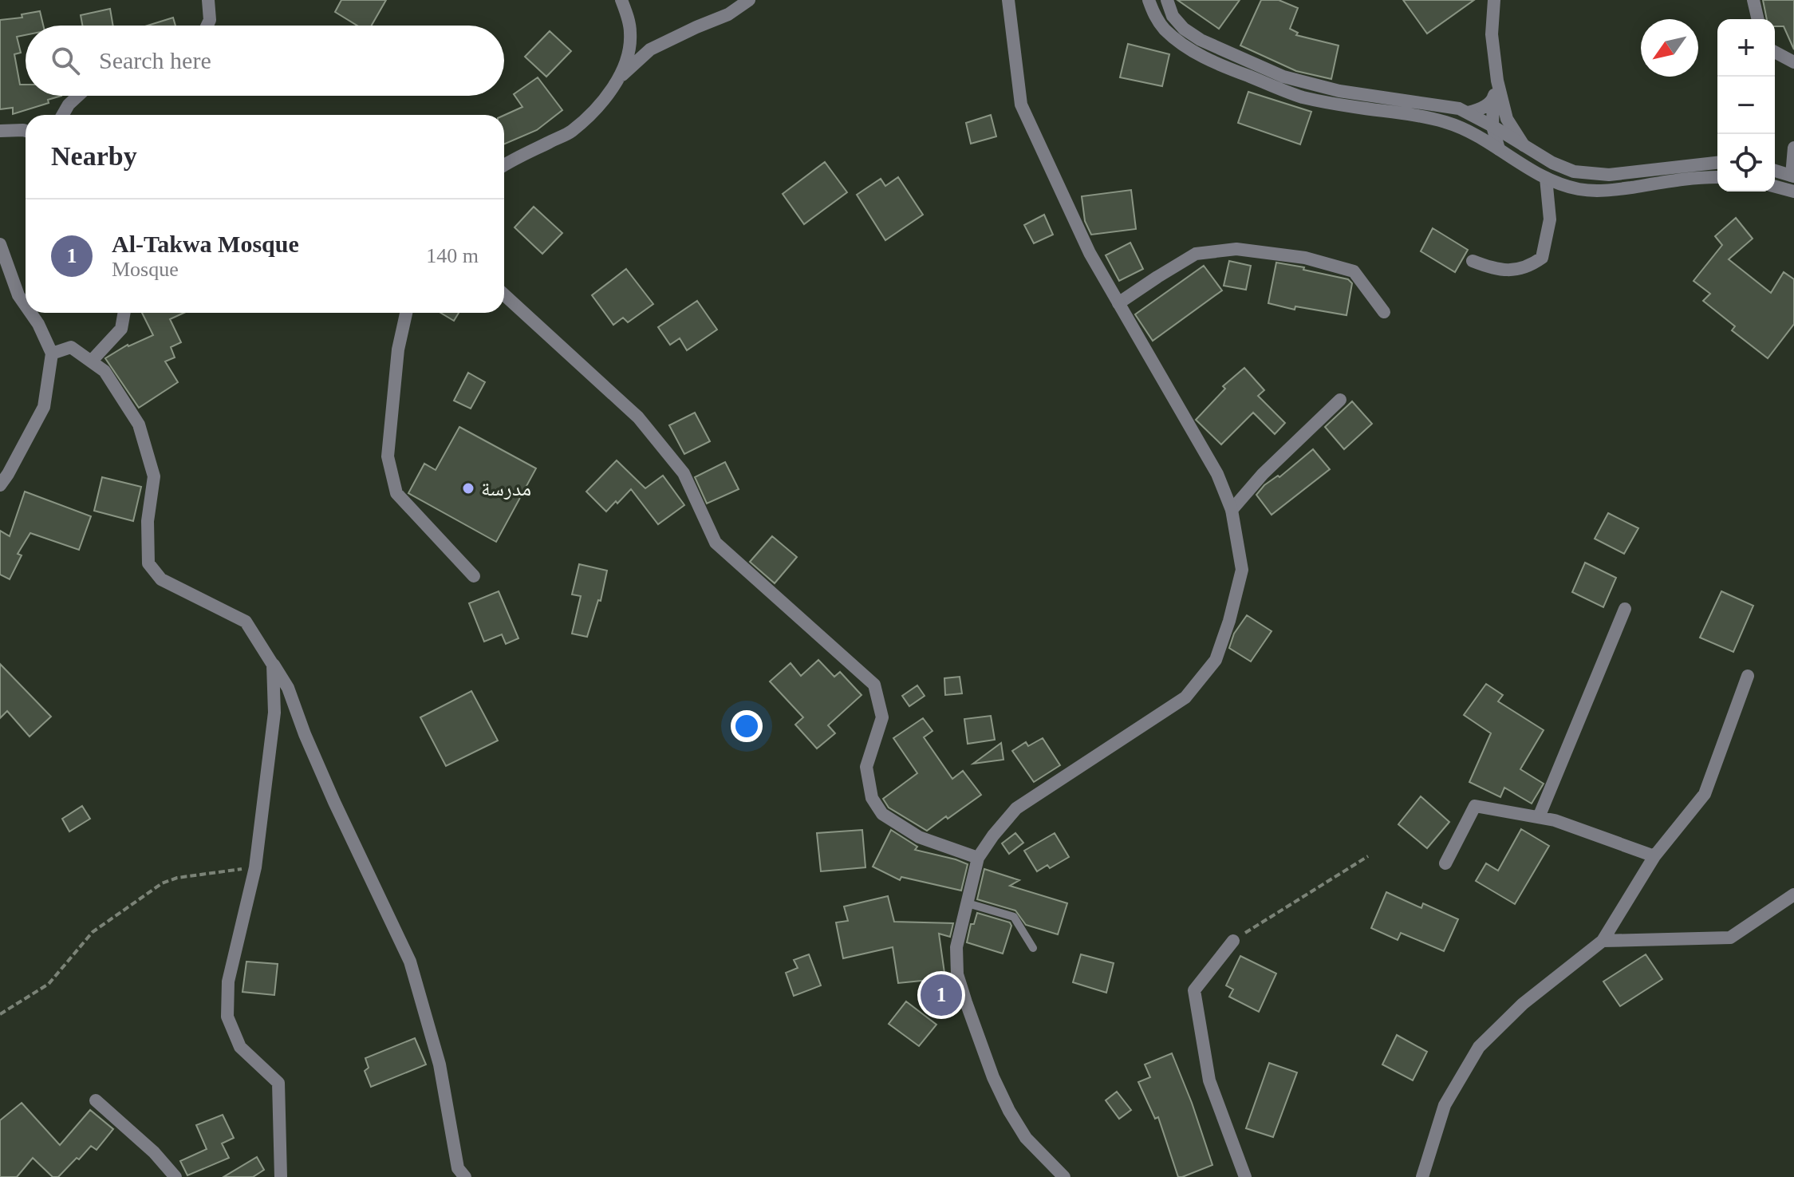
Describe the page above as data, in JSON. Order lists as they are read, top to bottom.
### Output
{
  "places": ["مدرسة"],
  "north": "bottom left",
  "page": {
    "map_buttons": ["+", "−"],
    "search": "Search here",
    "heading": "Nearby",
    "list": [
      {
        "mark": "1",
        "name": "Al-Takwa Mosque",
        "note": "Mosque",
        "value": "140 m"
      }
    ],
    "pins": "1"
  }
}
